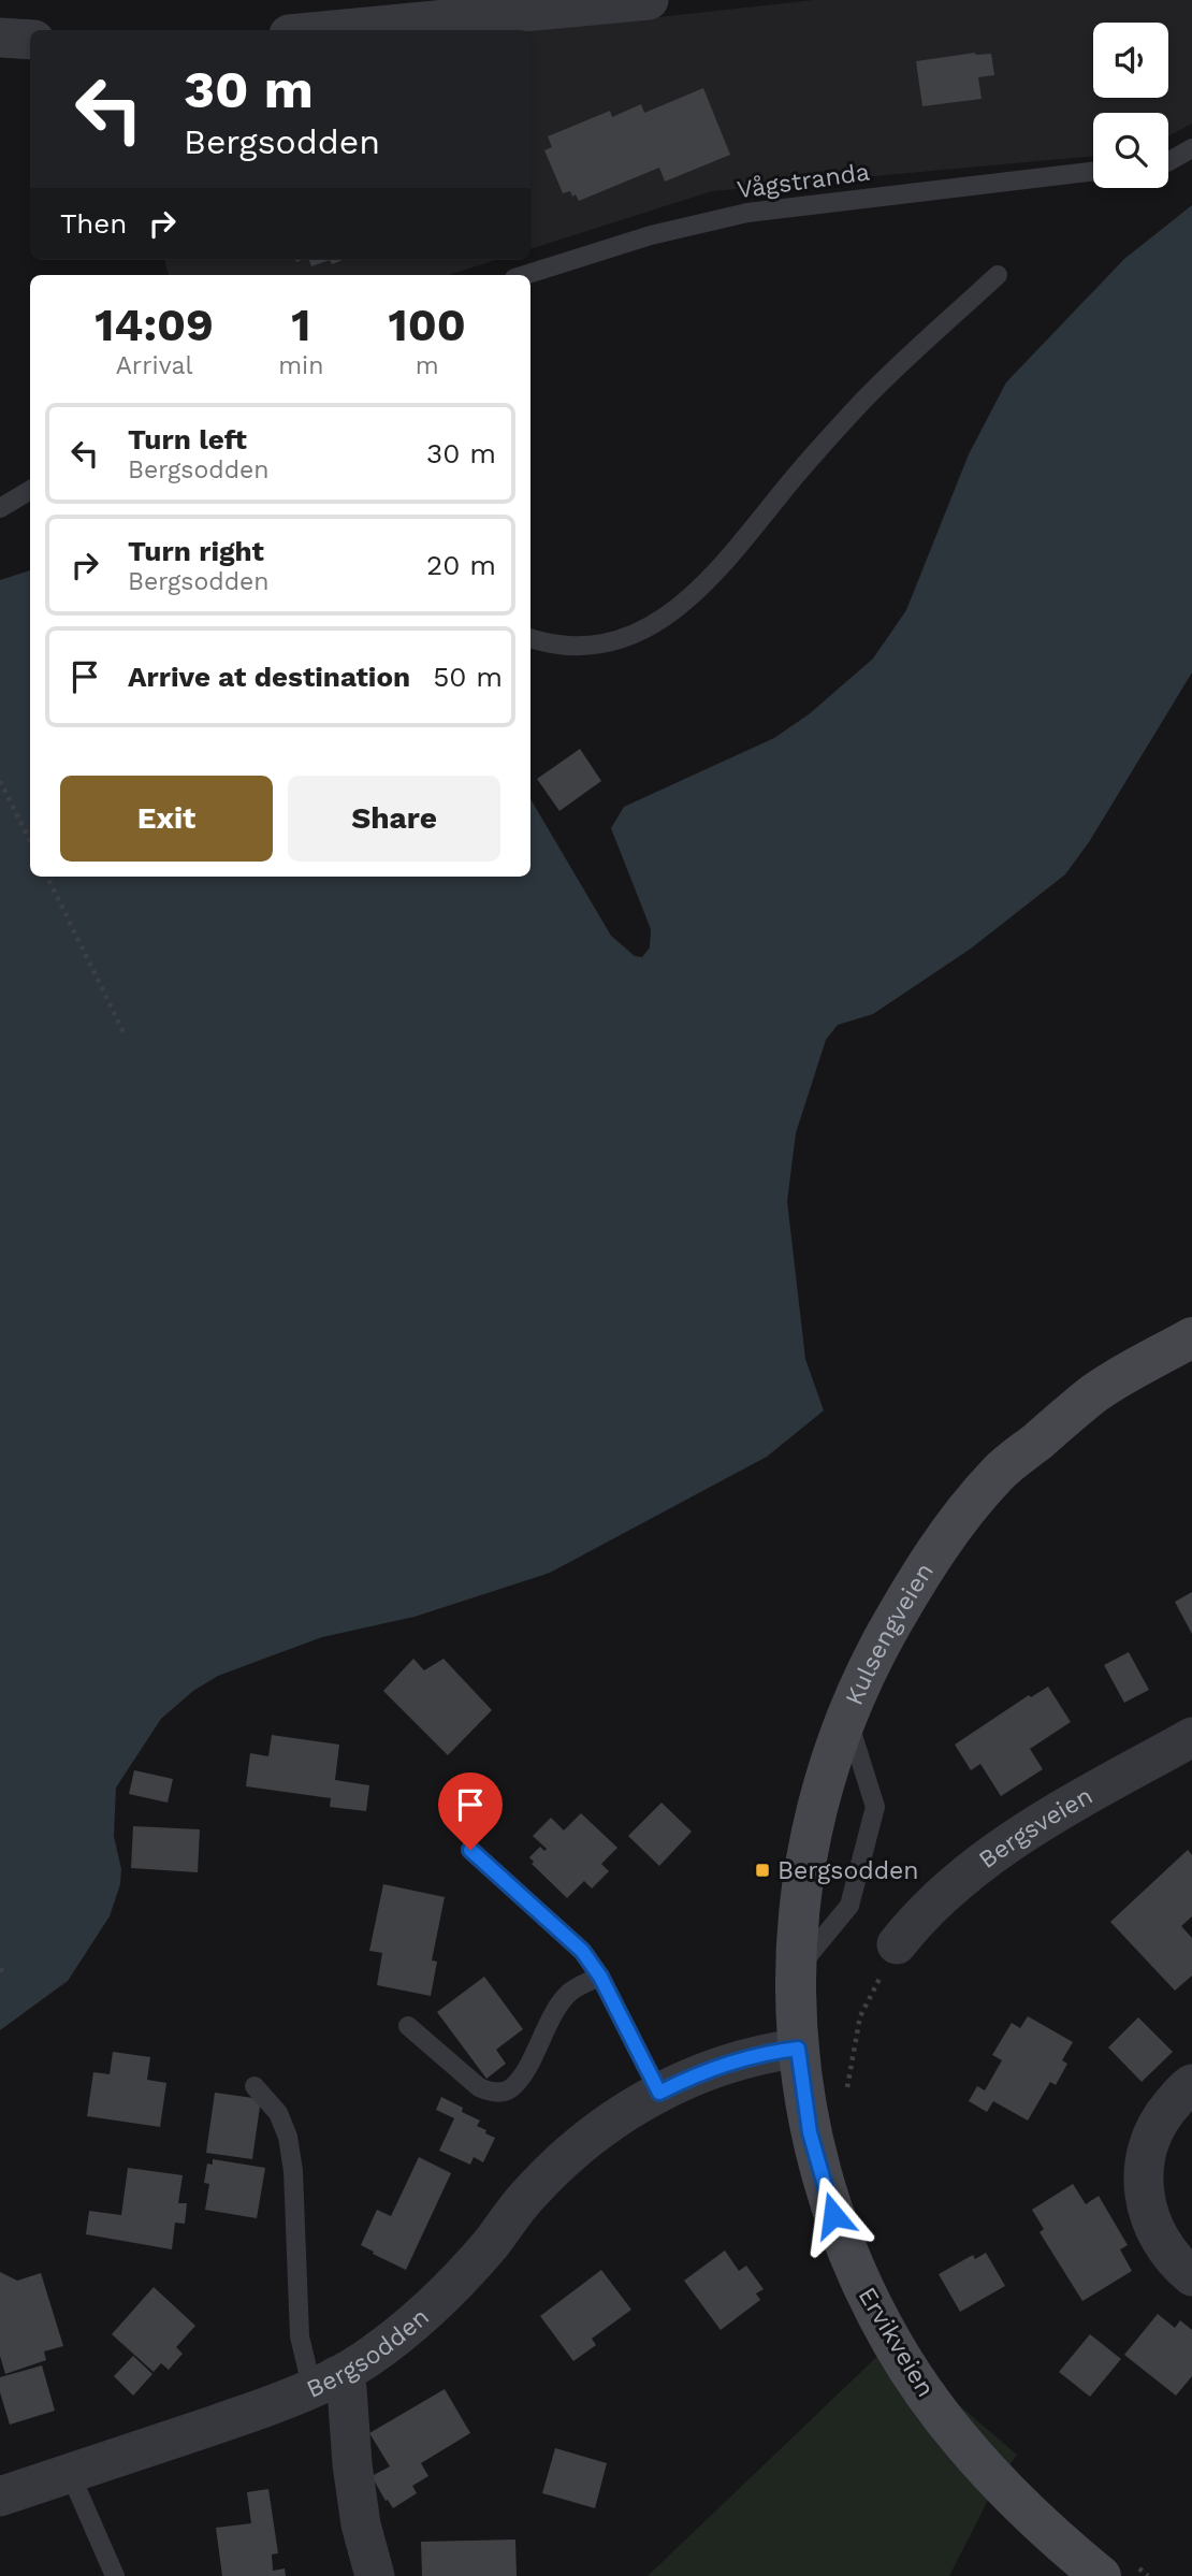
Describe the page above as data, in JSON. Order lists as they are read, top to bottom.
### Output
{
  "streets": {
    "main road": ["Kulsengveien", "Ervikveien"],
    "street": ["Bergsveien", "Bergsodden"],
    "lane": ["Vågstranda"]
  },
  "crossings": [
    ["Kulsengveien", "Ervikveien"],
    ["Kulsengveien", "Bergsodden"],
    ["Ervikveien", "Bergsodden"]
  ],
  "places": {
    "transit": ["Bergsodden"]
  },
  "page": {
    "turn": ["30 m", "Bergsodden"],
    "then": "Then",
    "eta": [
      "14:09",
      "Arrival",
      "1",
      "min",
      "100",
      "m"
    ],
    "list": [
      {
        "name": "Turn left",
        "note": "Bergsodden",
        "value": "30 m"
      },
      {
        "name": "Turn right",
        "note": "Bergsodden",
        "value": "20 m"
      },
      {
        "name": "Arrive at destination",
        "value": "50 m"
      }
    ],
    "buttons": ["Exit", "Share"]
  }
}
